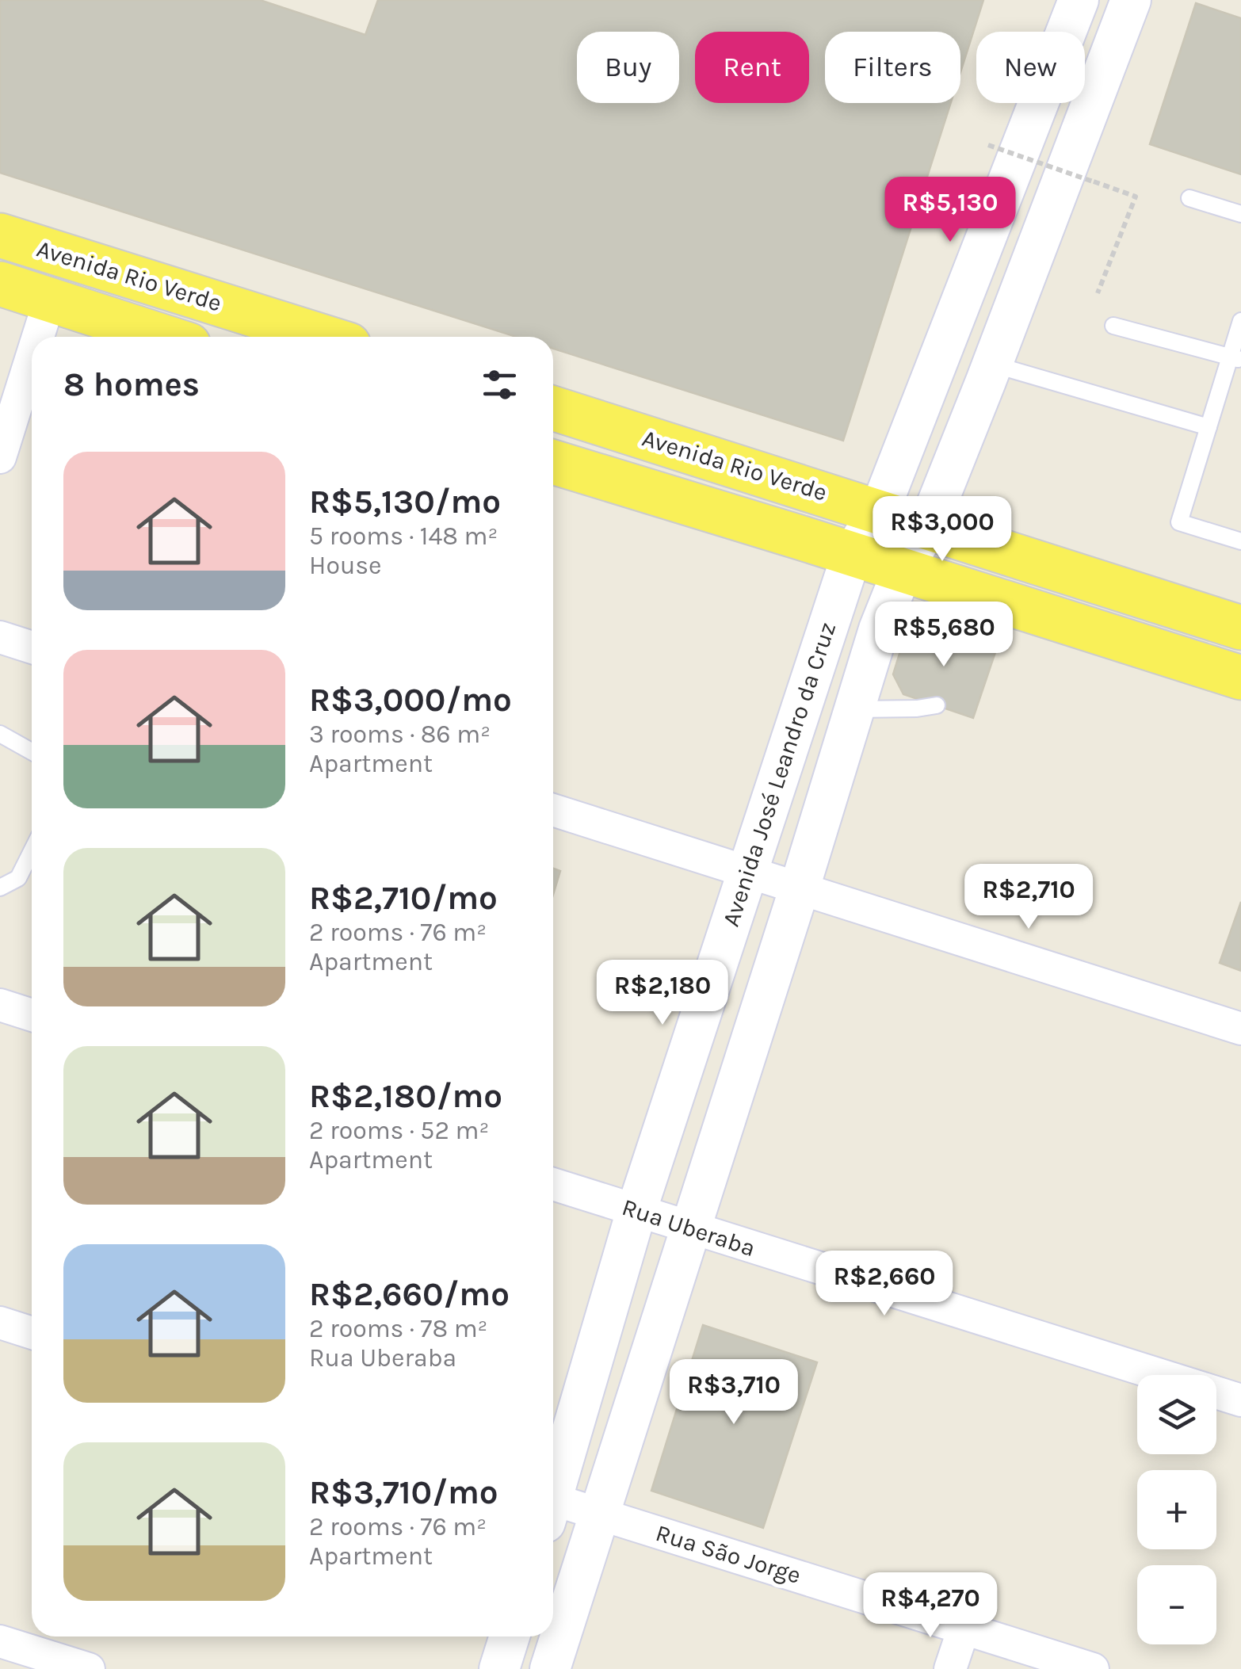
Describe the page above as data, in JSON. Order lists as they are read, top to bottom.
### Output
{
  "streets": {
    "main road": ["Avenida Rio Verde"],
    "street": ["Avenida José Leandro da Cruz", "Rua Uberaba", "Rua São Jorge"]
  },
  "crossings": [
    ["Avenida Rio Verde", "Avenida José Leandro da Cruz"],
    ["Avenida José Leandro da Cruz", "Rua Uberaba"]
  ],
  "page": {
    "chip": [
      "Buy",
      "Rent",
      "Filters",
      "New"
    ],
    "price": [
      "R$5,130",
      "R$3,000",
      "R$5,680",
      "R$2,710",
      "R$2,180",
      "R$2,660",
      "R$3,710",
      "R$4,270"
    ],
    "heading": "8 homes",
    "list": [
      {
        "name": "R$5,130/mo",
        "note": "5 rooms · 148 m² · House"
      },
      {
        "name": "R$3,000/mo",
        "note": "3 rooms · 86 m² · Apartment"
      },
      {
        "name": "R$2,710/mo",
        "note": "2 rooms · 76 m² · Apartment"
      },
      {
        "name": "R$2,180/mo",
        "note": "2 rooms · 52 m² · Apartment"
      },
      {
        "name": "R$2,660/mo",
        "note": "2 rooms · 78 m² · Rua Uberaba"
      },
      {
        "name": "R$3,710/mo",
        "note": "2 rooms · 76 m² · Apartment"
      }
    ],
    "map_buttons": ["+", "−"]
  }
}
